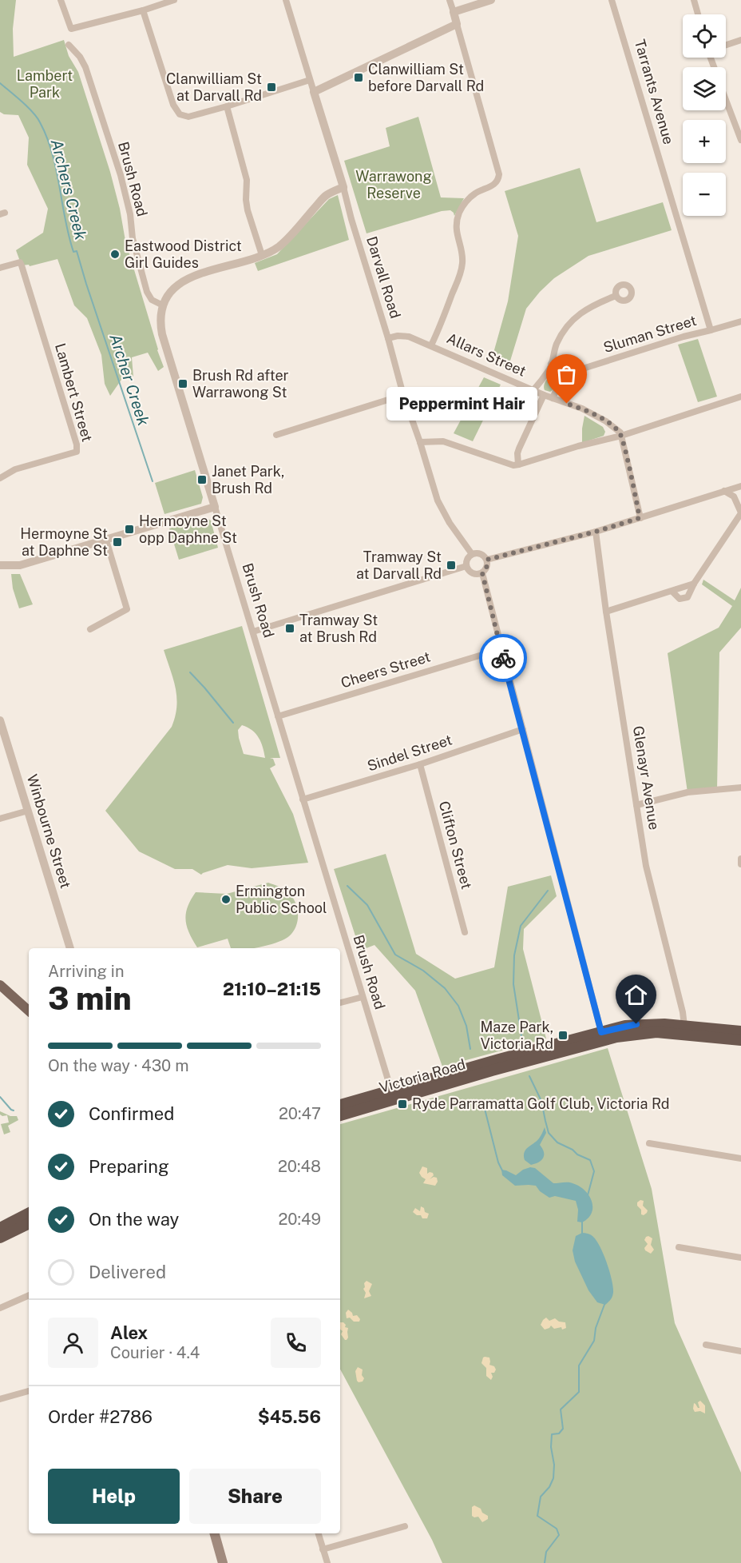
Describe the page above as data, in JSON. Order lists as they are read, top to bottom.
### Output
{
  "streets": {
    "highway": ["Victoria Road"],
    "street": [
      "Tarrants Avenue",
      "Brush Road",
      "Darvall Road",
      "Sluman Street",
      "Allars Street",
      "Lambert Street",
      "Cheers Street",
      "Sindel Street",
      "Glenayr Avenue",
      "Winbourne Street",
      "Clifton Street"
    ]
  },
  "crossings": [
    ["Tarrants Avenue", "Sluman Street"],
    ["Brush Road", "Cheers Street"],
    ["Brush Road", "Sindel Street"],
    ["Brush Road", "Victoria Road"],
    ["Darvall Road", "Allars Street"],
    ["Sindel Street", "Clifton Street"],
    ["Glenayr Avenue", "Victoria Road"]
  ],
  "water": ["Archers Creek", "Archer Creek"],
  "parks": ["Lambert Park", "Warrawong Reserve"],
  "places": {
    "transit": [
      "Clanwilliam St before Darvall Rd",
      "Clanwilliam St at Darvall Rd",
      "Brush Rd after Warrawong St",
      "Janet Park, Brush Rd",
      "Hermoyne St opp Daphne St",
      "Hermoyne St at Daphne St",
      "Tramway St at Darvall Rd",
      "Tramway St at Brush Rd",
      "Maze Park, Victoria Rd",
      "Ryde Parramatta Golf Club, Victoria Rd"
    ],
    "other": ["Eastwood District Girl Guides", "Peppermint Hair", "Ermington Public School"]
  },
  "page": {
    "map_buttons": ["+", "−"],
    "bubble": "Peppermint Hair",
    "heading": ["3 min", "Arriving in", "21:10–21:15"],
    "panel": [
      "Alex",
      "Courier · 4.4",
      "Order #2786",
      "$45.56"
    ],
    "bar": "On the way · 430 m",
    "list": [
      ["Confirmed", "20:47"],
      ["Preparing", "20:48"],
      ["On the way", "20:49"],
      "Delivered"
    ],
    "buttons": ["Help", "Share"]
  }
}
